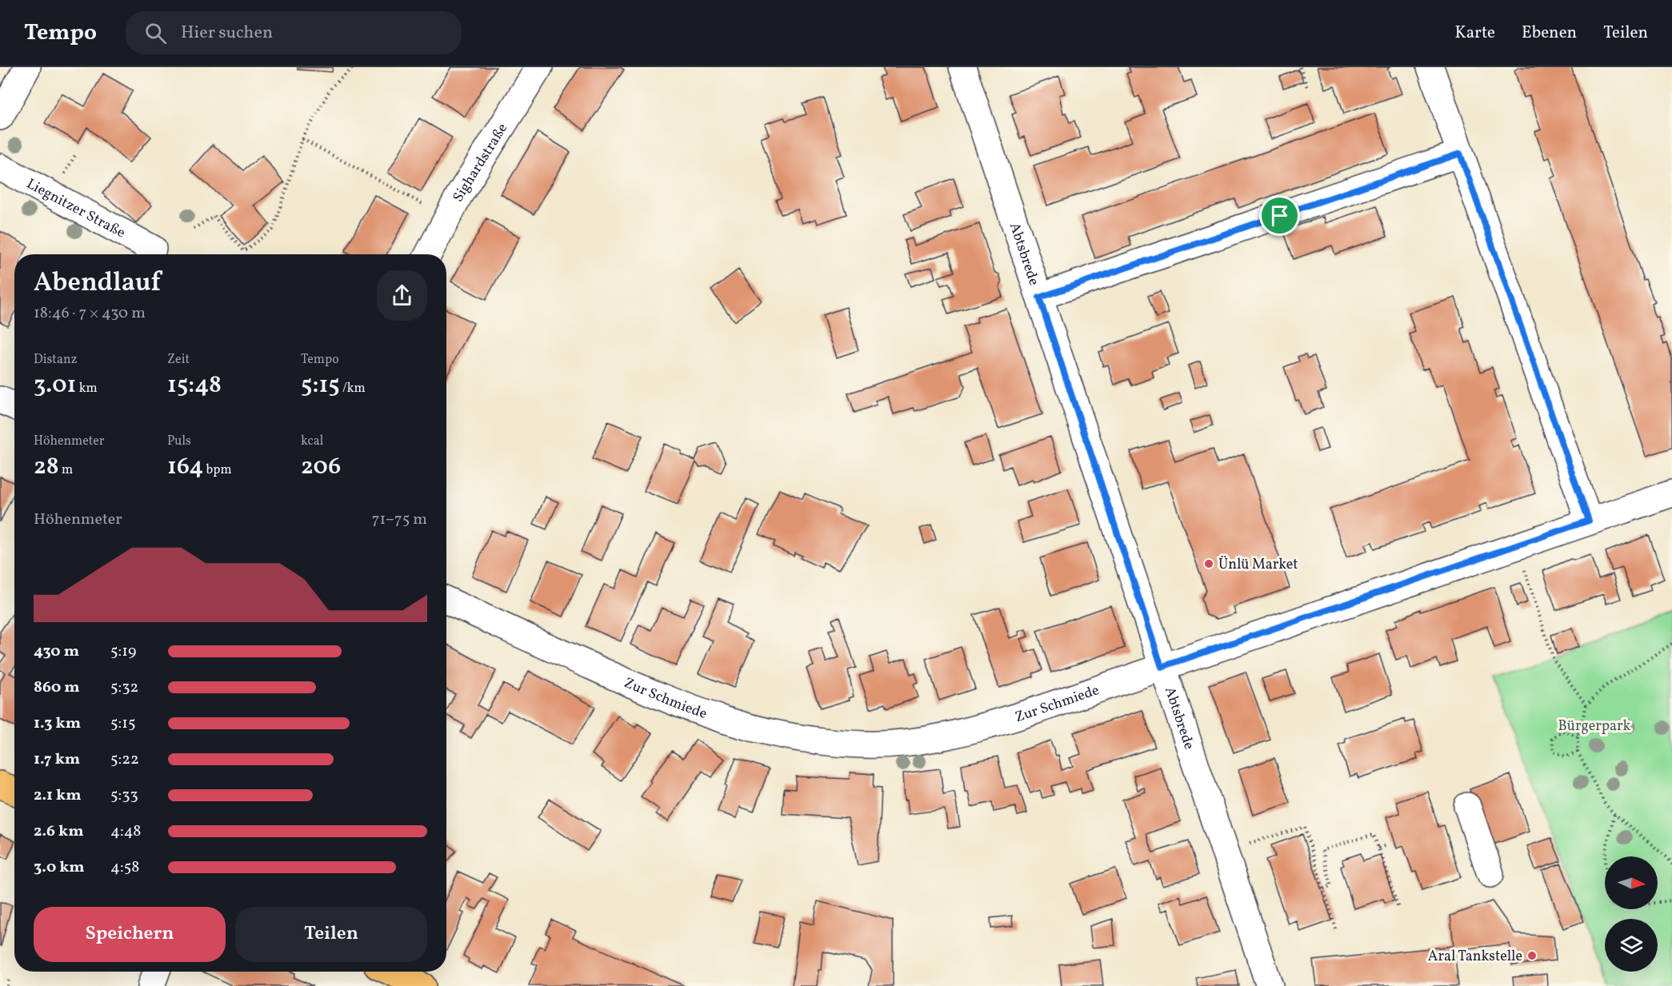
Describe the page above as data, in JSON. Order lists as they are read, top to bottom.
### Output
{
  "streets": {
    "street": [
      "Sighardstraße",
      "Liegnitzer Straße",
      "Abtsbrede",
      "Zur Schmiede"
    ]
  },
  "crossings": [
    ["Abtsbrede", "Zur Schmiede"]
  ],
  "parks": ["Bürgerpark"],
  "places": ["Ünlü Market", "Aral Tankstelle"],
  "north": "right",
  "page": {
    "header": "Tempo",
    "search": "Hier suchen",
    "nav": ["Karte", "Ebenen", "Teilen"],
    "heading": ["Abendlauf", "18:46 · 7 × 430 m"],
    "stats": [
      ["Distanz", "3.01 km"],
      ["Zeit", "15:48"],
      ["Tempo", "5:15 /km"],
      ["Höhenmeter", "28 m"],
      ["Puls", "164 bpm"],
      ["kcal", "206"]
    ],
    "chart": ["Höhenmeter", "71–75 m"],
    "list": [
      {
        "name": "430 m",
        "note": "5:19"
      },
      {
        "name": "860 m",
        "note": "5:32"
      },
      {
        "name": "1.3 km",
        "note": "5:15"
      },
      {
        "name": "1.7 km",
        "note": "5:22"
      },
      {
        "name": "2.1 km",
        "note": "5:33"
      },
      {
        "name": "2.6 km",
        "note": "4:48"
      },
      {
        "name": "3.0 km",
        "note": "4:58"
      }
    ],
    "buttons": ["Speichern", "Teilen"]
  }
}
